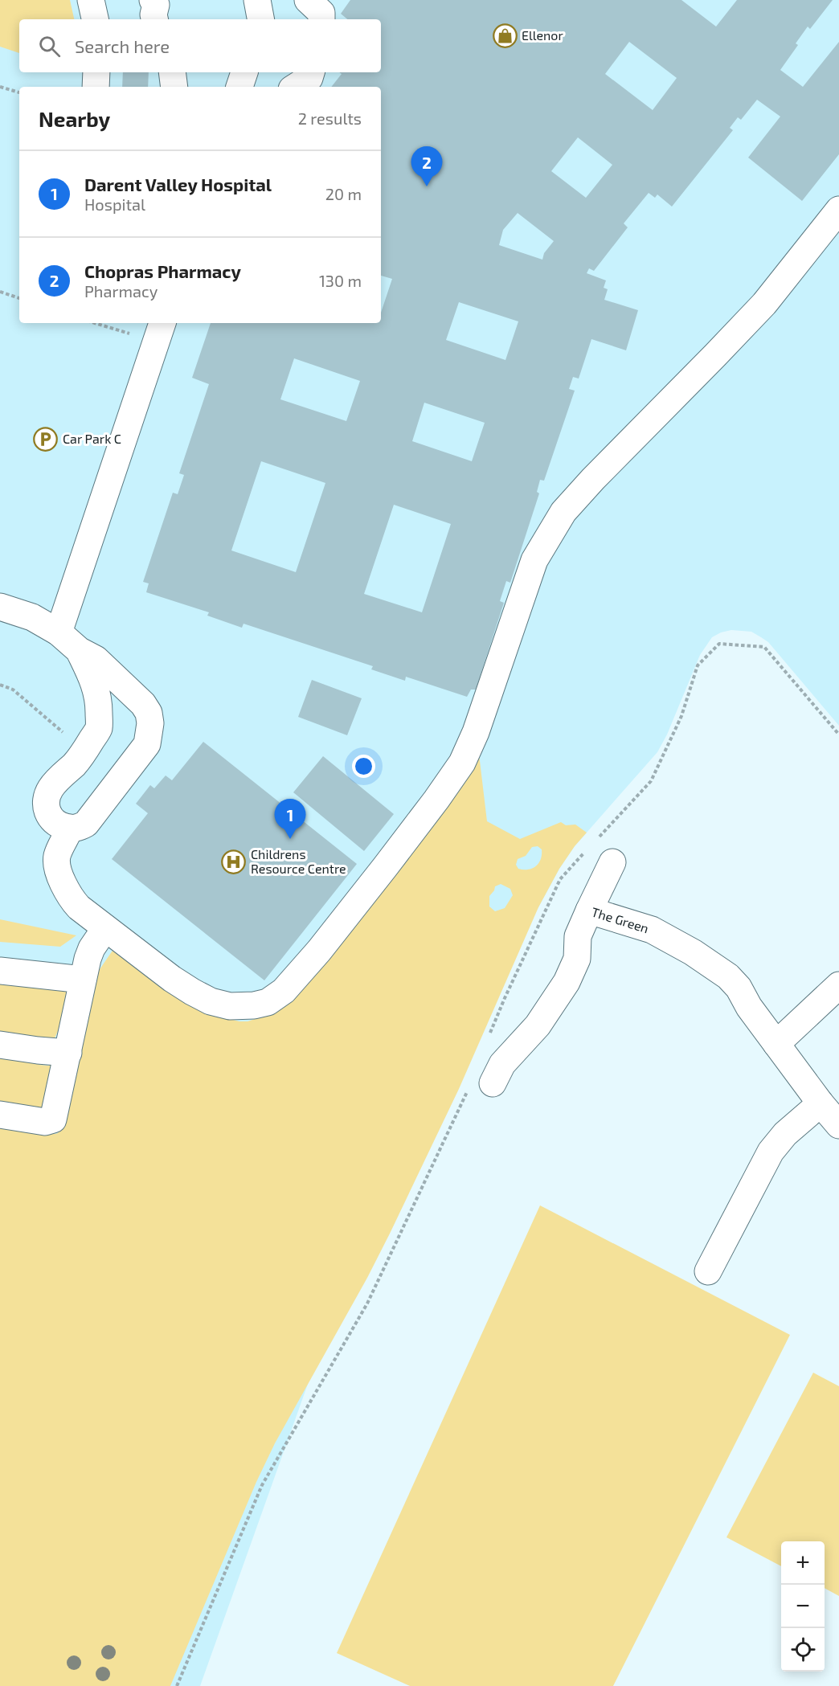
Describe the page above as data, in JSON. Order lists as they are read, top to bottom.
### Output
{
  "streets": {
    "street": ["The Green"]
  },
  "places": {
    "shop": ["Ellenor"],
    "parking": ["Car Park C"],
    "hospital": ["Childrens Resource Centre"]
  },
  "page": {
    "search": "Search here",
    "heading": ["Nearby", "2 results"],
    "pins": ["2", "1"],
    "list": [
      {
        "mark": "1",
        "name": "Darent Valley Hospital",
        "note": "Hospital",
        "value": "20 m"
      },
      {
        "mark": "2",
        "name": "Chopras Pharmacy",
        "note": "Pharmacy",
        "value": "130 m"
      }
    ],
    "map_buttons": ["+", "−"]
  }
}
